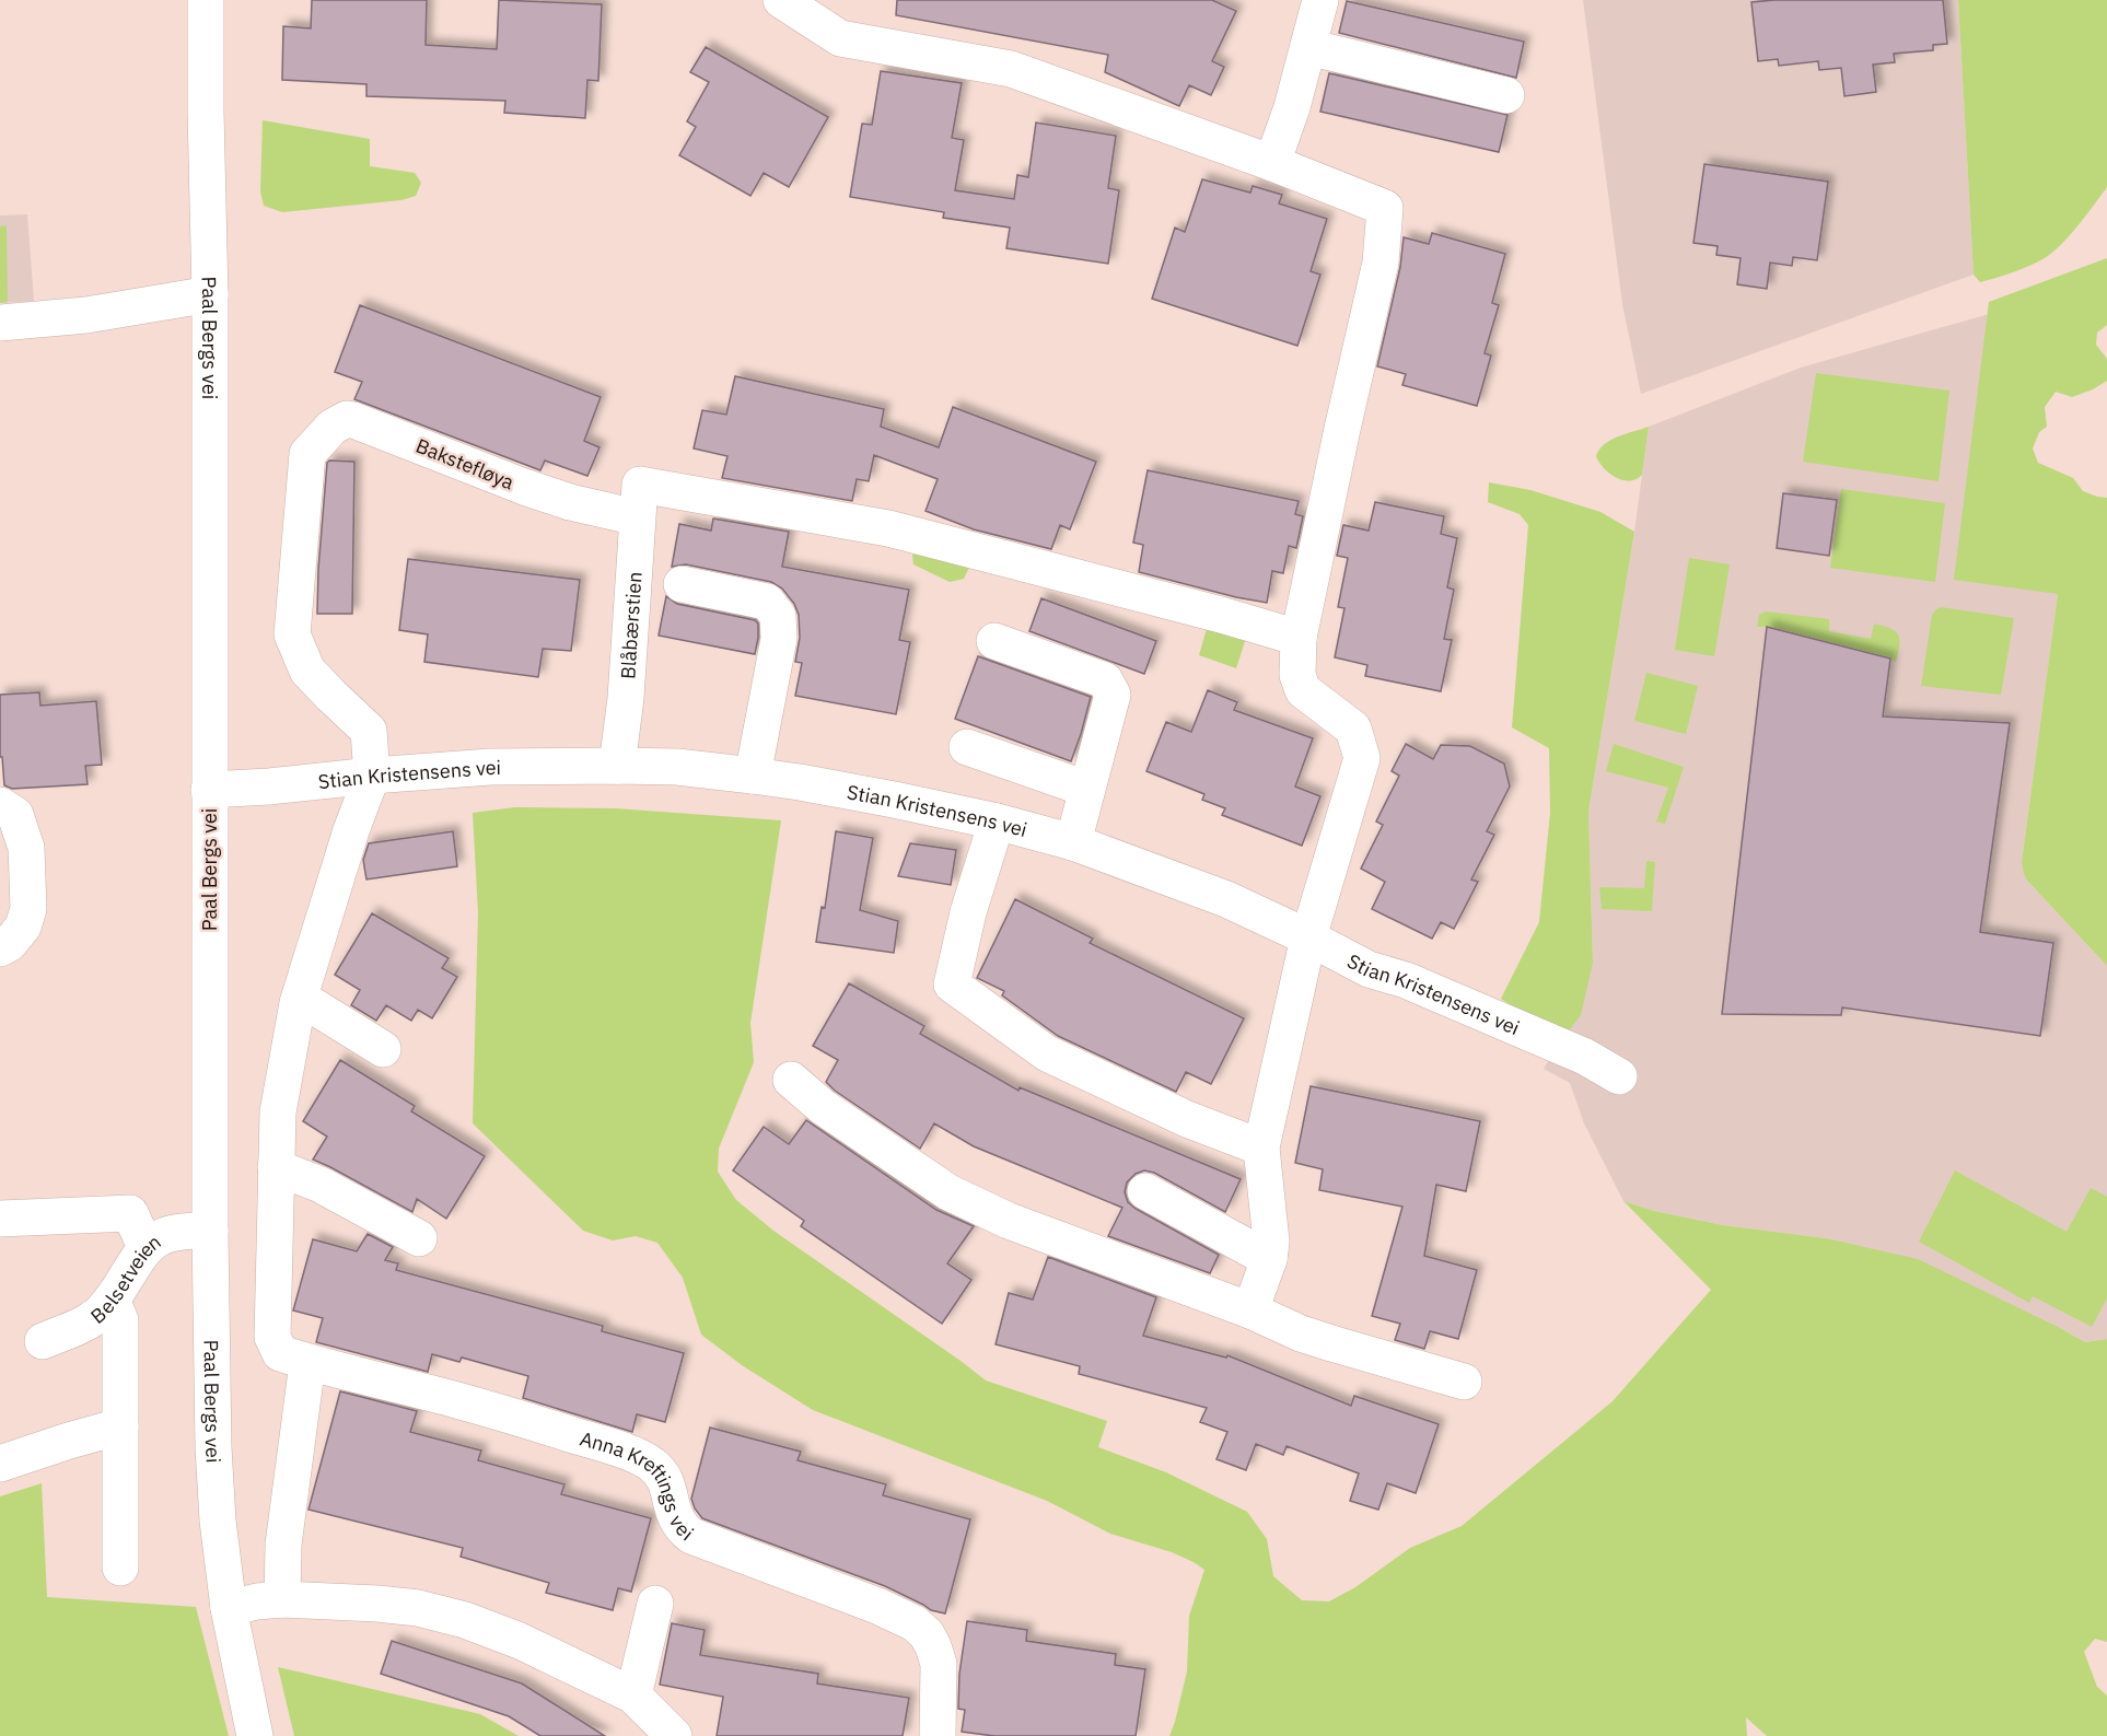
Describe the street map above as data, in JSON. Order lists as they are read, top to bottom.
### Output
{
  "streets": {
    "street": [
      "Paal Bergs vei",
      "Bakstefløya",
      "Blåbærstien",
      "Stian Kristensens vei",
      "Belsetveien",
      "Anna Kreftings vei"
    ]
  },
  "crossings": [
    ["Paal Bergs vei", "Stian Kristensens vei"],
    ["Paal Bergs vei", "Belsetveien"],
    ["Bakstefløya", "Blåbærstien"],
    ["Bakstefløya", "Stian Kristensens vei"],
    ["Bakstefløya", "Anna Kreftings vei"],
    ["Blåbærstien", "Stian Kristensens vei"],
    ["Stian Kristensens vei", "Anna Kreftings vei"]
  ]
}
